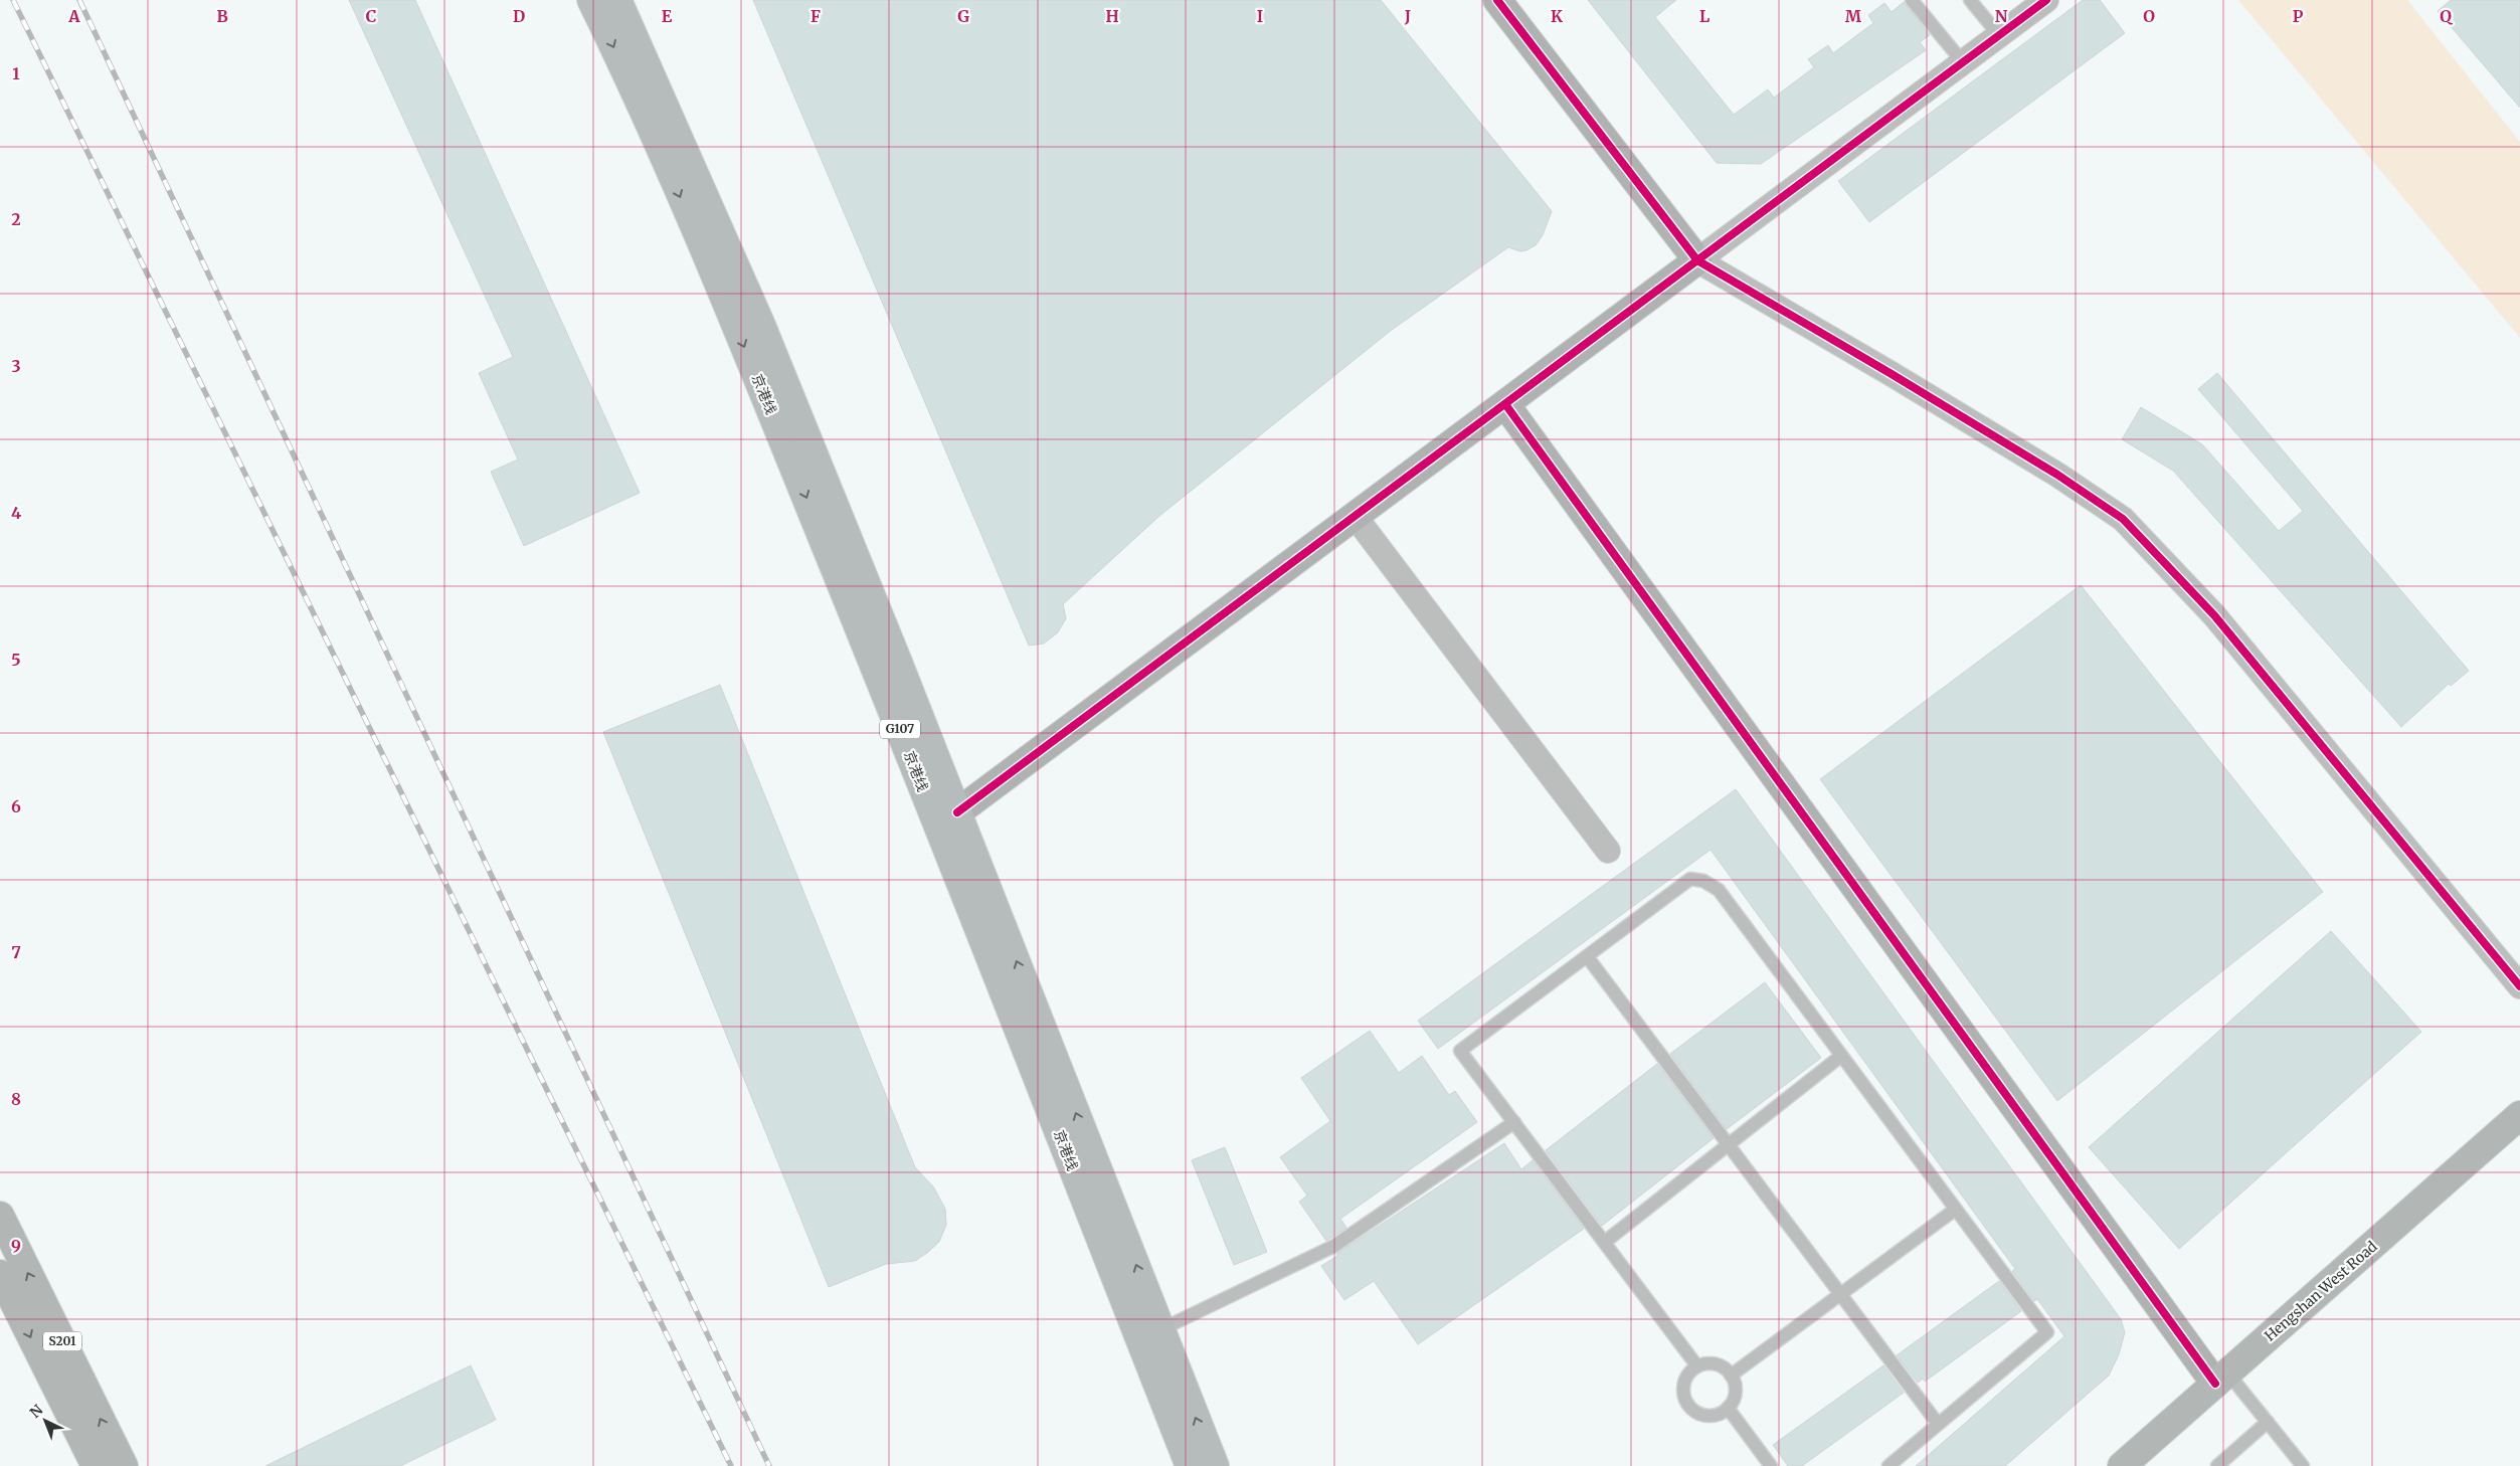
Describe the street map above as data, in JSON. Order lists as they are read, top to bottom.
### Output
{
  "streets": {
    "highway": ["京港线", "G107"],
    "main road": ["Hengshan West Road", "S201"]
  },
  "north": "top left",
  "grid": {
    "columns": [
      "A",
      "B",
      "C",
      "D",
      "E",
      "F",
      "G",
      "H",
      "I",
      "J",
      "K",
      "L",
      "M",
      "N",
      "O",
      "P",
      "Q"
    ],
    "rows": [
      "1",
      "2",
      "3",
      "4",
      "5",
      "6",
      "7",
      "8",
      "9"
    ]
  }
}
